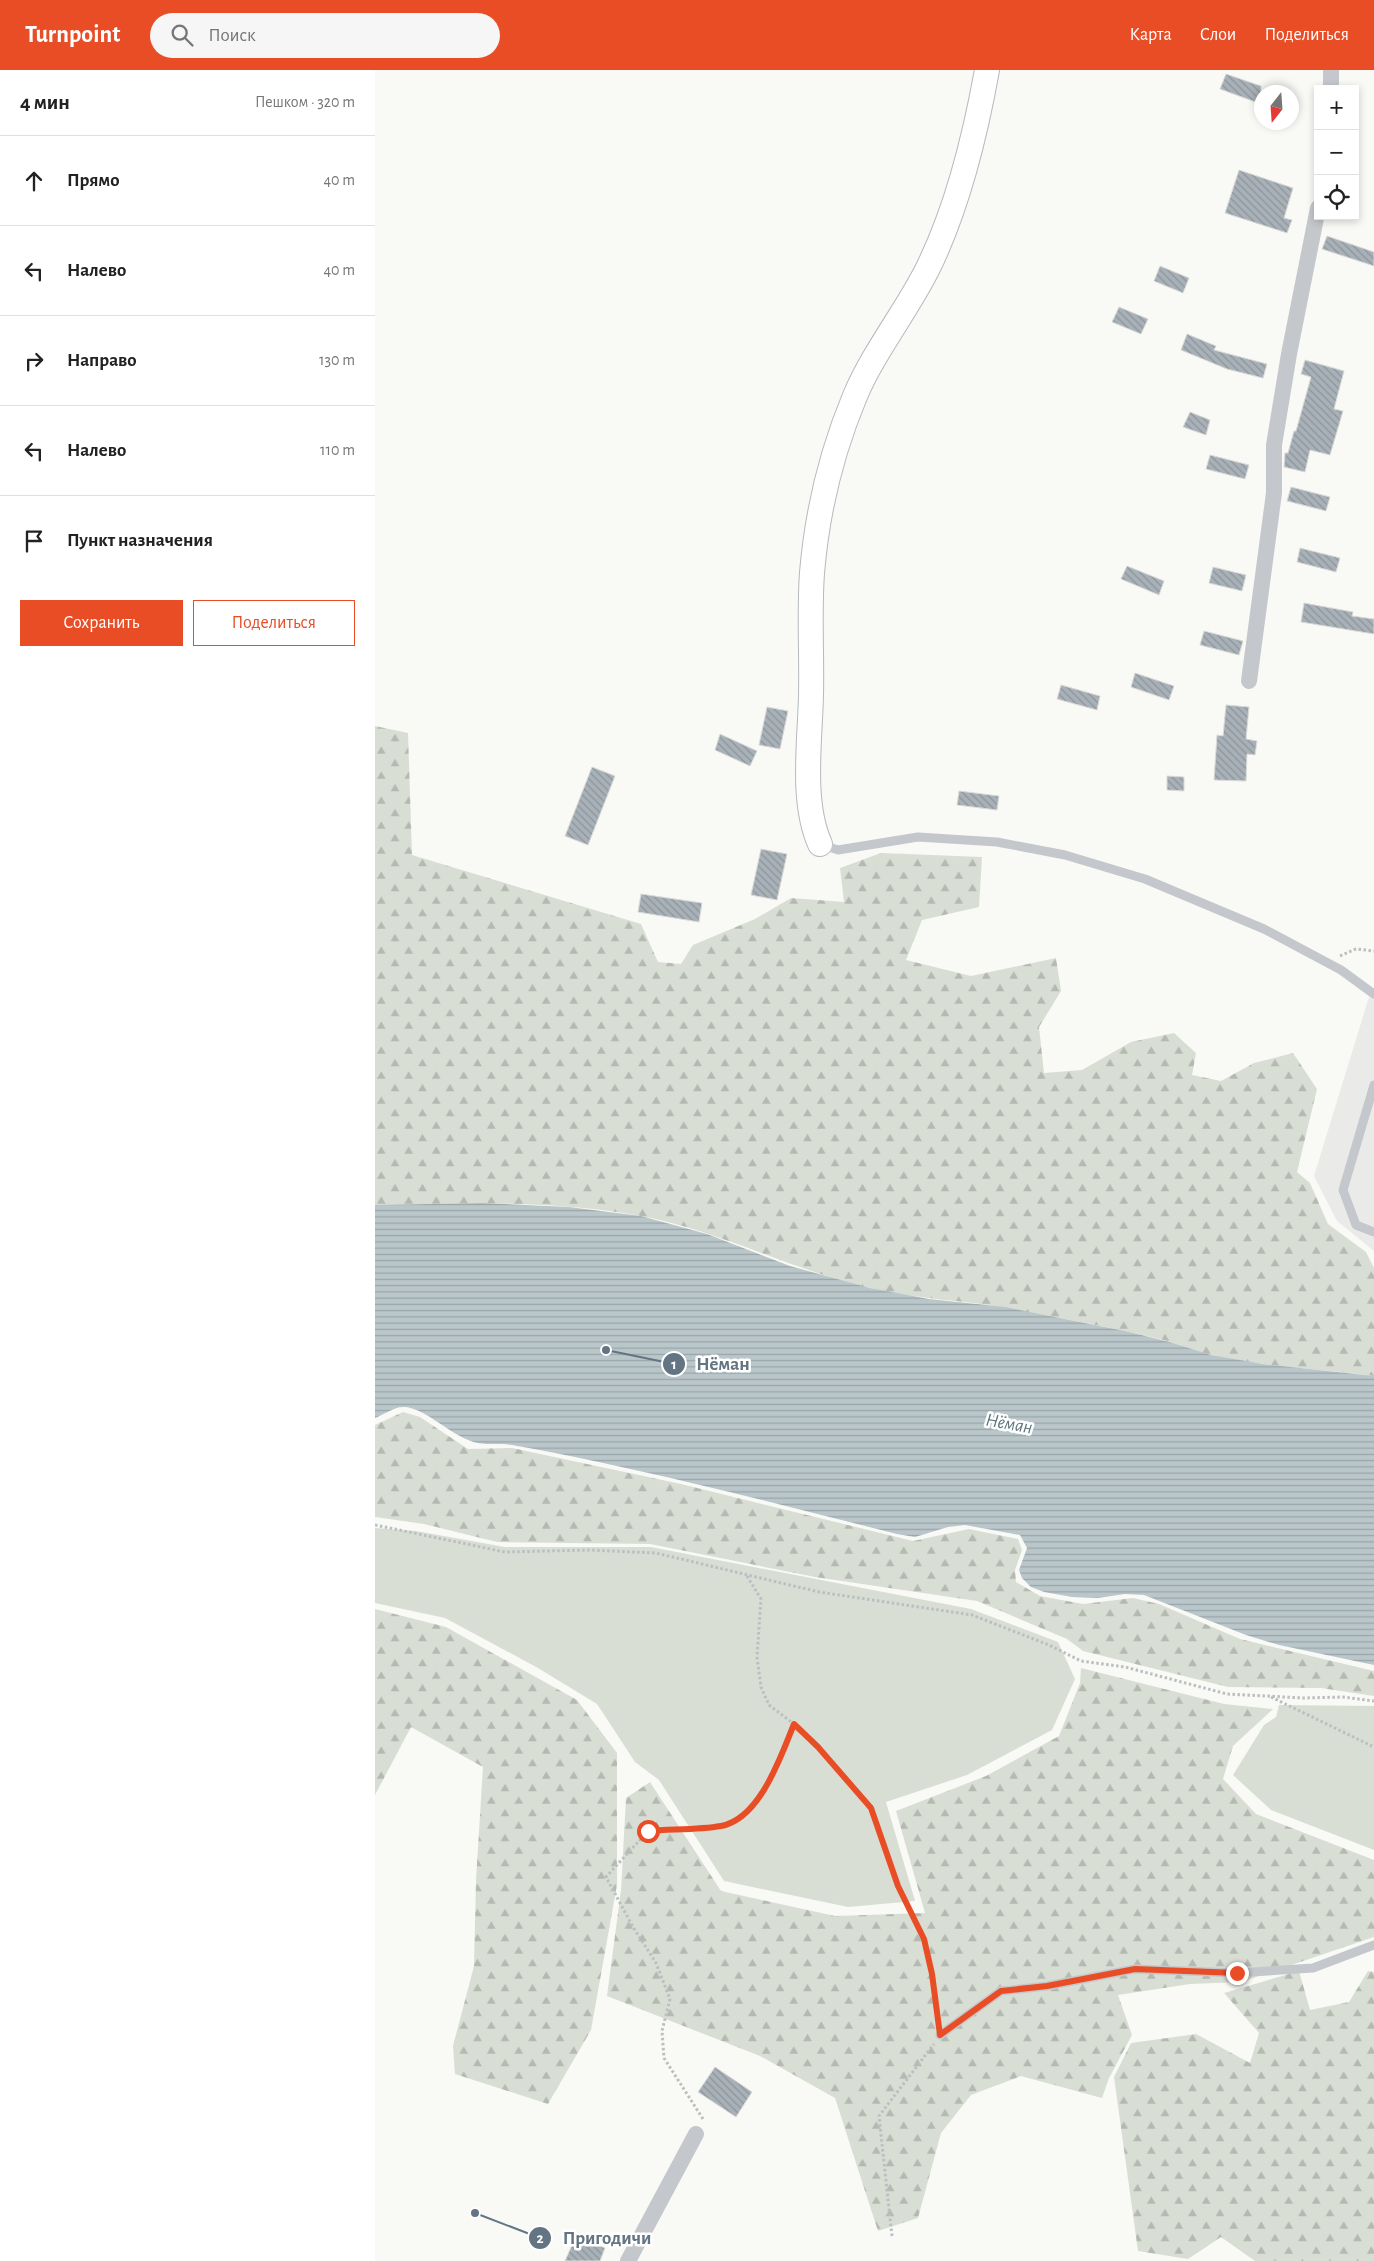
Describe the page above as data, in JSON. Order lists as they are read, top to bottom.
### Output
{
  "water": ["Нёман"],
  "places": ["Нёман", "Пригодичи"],
  "north": "bottom",
  "page": {
    "header": "Turnpoint",
    "search": "Поиск",
    "nav": ["Карта", "Слои", "Поделиться"],
    "heading": ["4 мин", "Пешком · 320 m"],
    "map_buttons": ["+", "−"],
    "list": [
      ["Прямо", "40 m"],
      ["Налево", "40 m"],
      ["Направо", "130 m"],
      ["Налево", "110 m"],
      "Пункт назначения"
    ],
    "buttons": ["Сохранить", "Поделиться"]
  }
}
